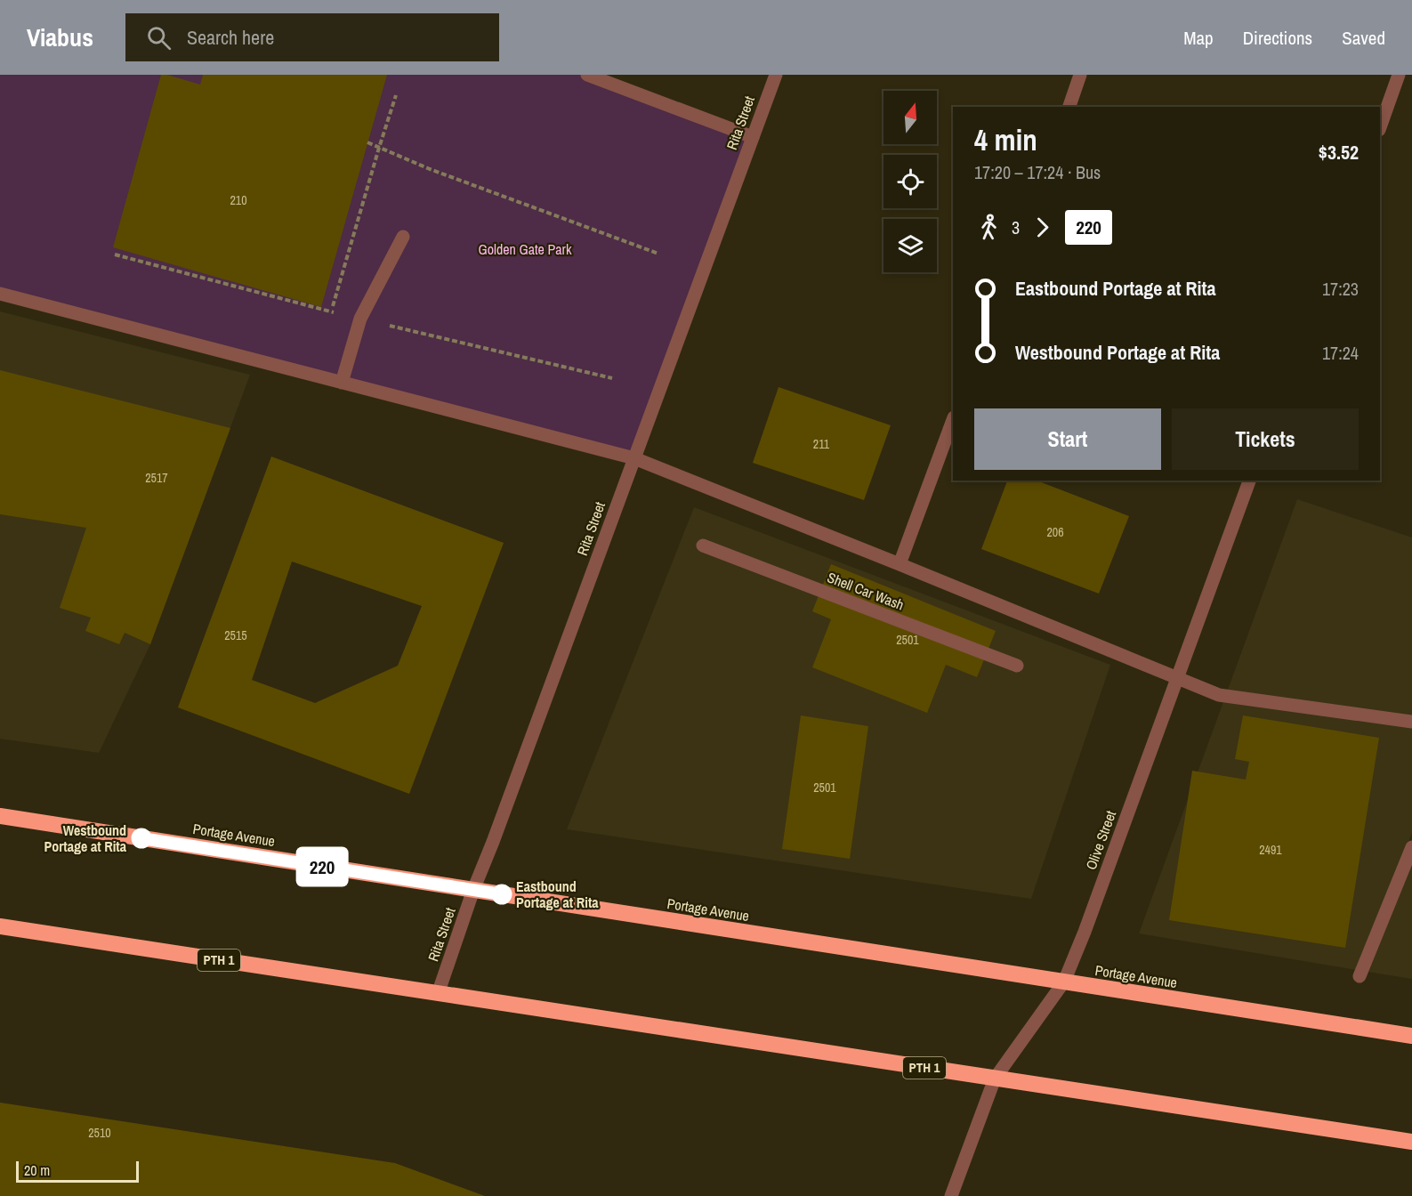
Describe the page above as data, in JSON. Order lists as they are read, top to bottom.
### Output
{
  "streets": {
    "highway": ["Portage Avenue", "PTH 1"],
    "street": ["Rita Street", "Shell Car Wash", "Olive Street"]
  },
  "crossings": [
    ["Rita Street", "Portage Avenue"],
    ["Rita Street", "PTH 1"],
    ["Portage Avenue", "Olive Street"],
    ["Olive Street", "PTH 1"]
  ],
  "parks": ["Golden Gate Park"],
  "places": ["Westbound Portage at Rita", "Eastbound Portage at Rita"],
  "lines": ["bus line 220"],
  "house_numbers": [
    "210",
    "211",
    "2517",
    "206",
    "2515",
    "2501",
    "2501",
    "2491",
    "2510"
  ],
  "scale_bar": "20 m",
  "north": "top",
  "page": {
    "header": "Viabus",
    "search": "Search here",
    "nav": ["Map", "Directions", "Saved"],
    "on_map": "220",
    "heading": ["4 min", "17:20 – 17:24 · Bus", "$3.52"],
    "legs": ["3", "220"],
    "list": [
      {
        "name": "Eastbound Portage at Rita",
        "value": "17:23"
      },
      {
        "name": "Westbound Portage at Rita",
        "value": "17:24"
      }
    ],
    "buttons": ["Start", "Tickets"],
    "scale": "20 m"
  }
}
